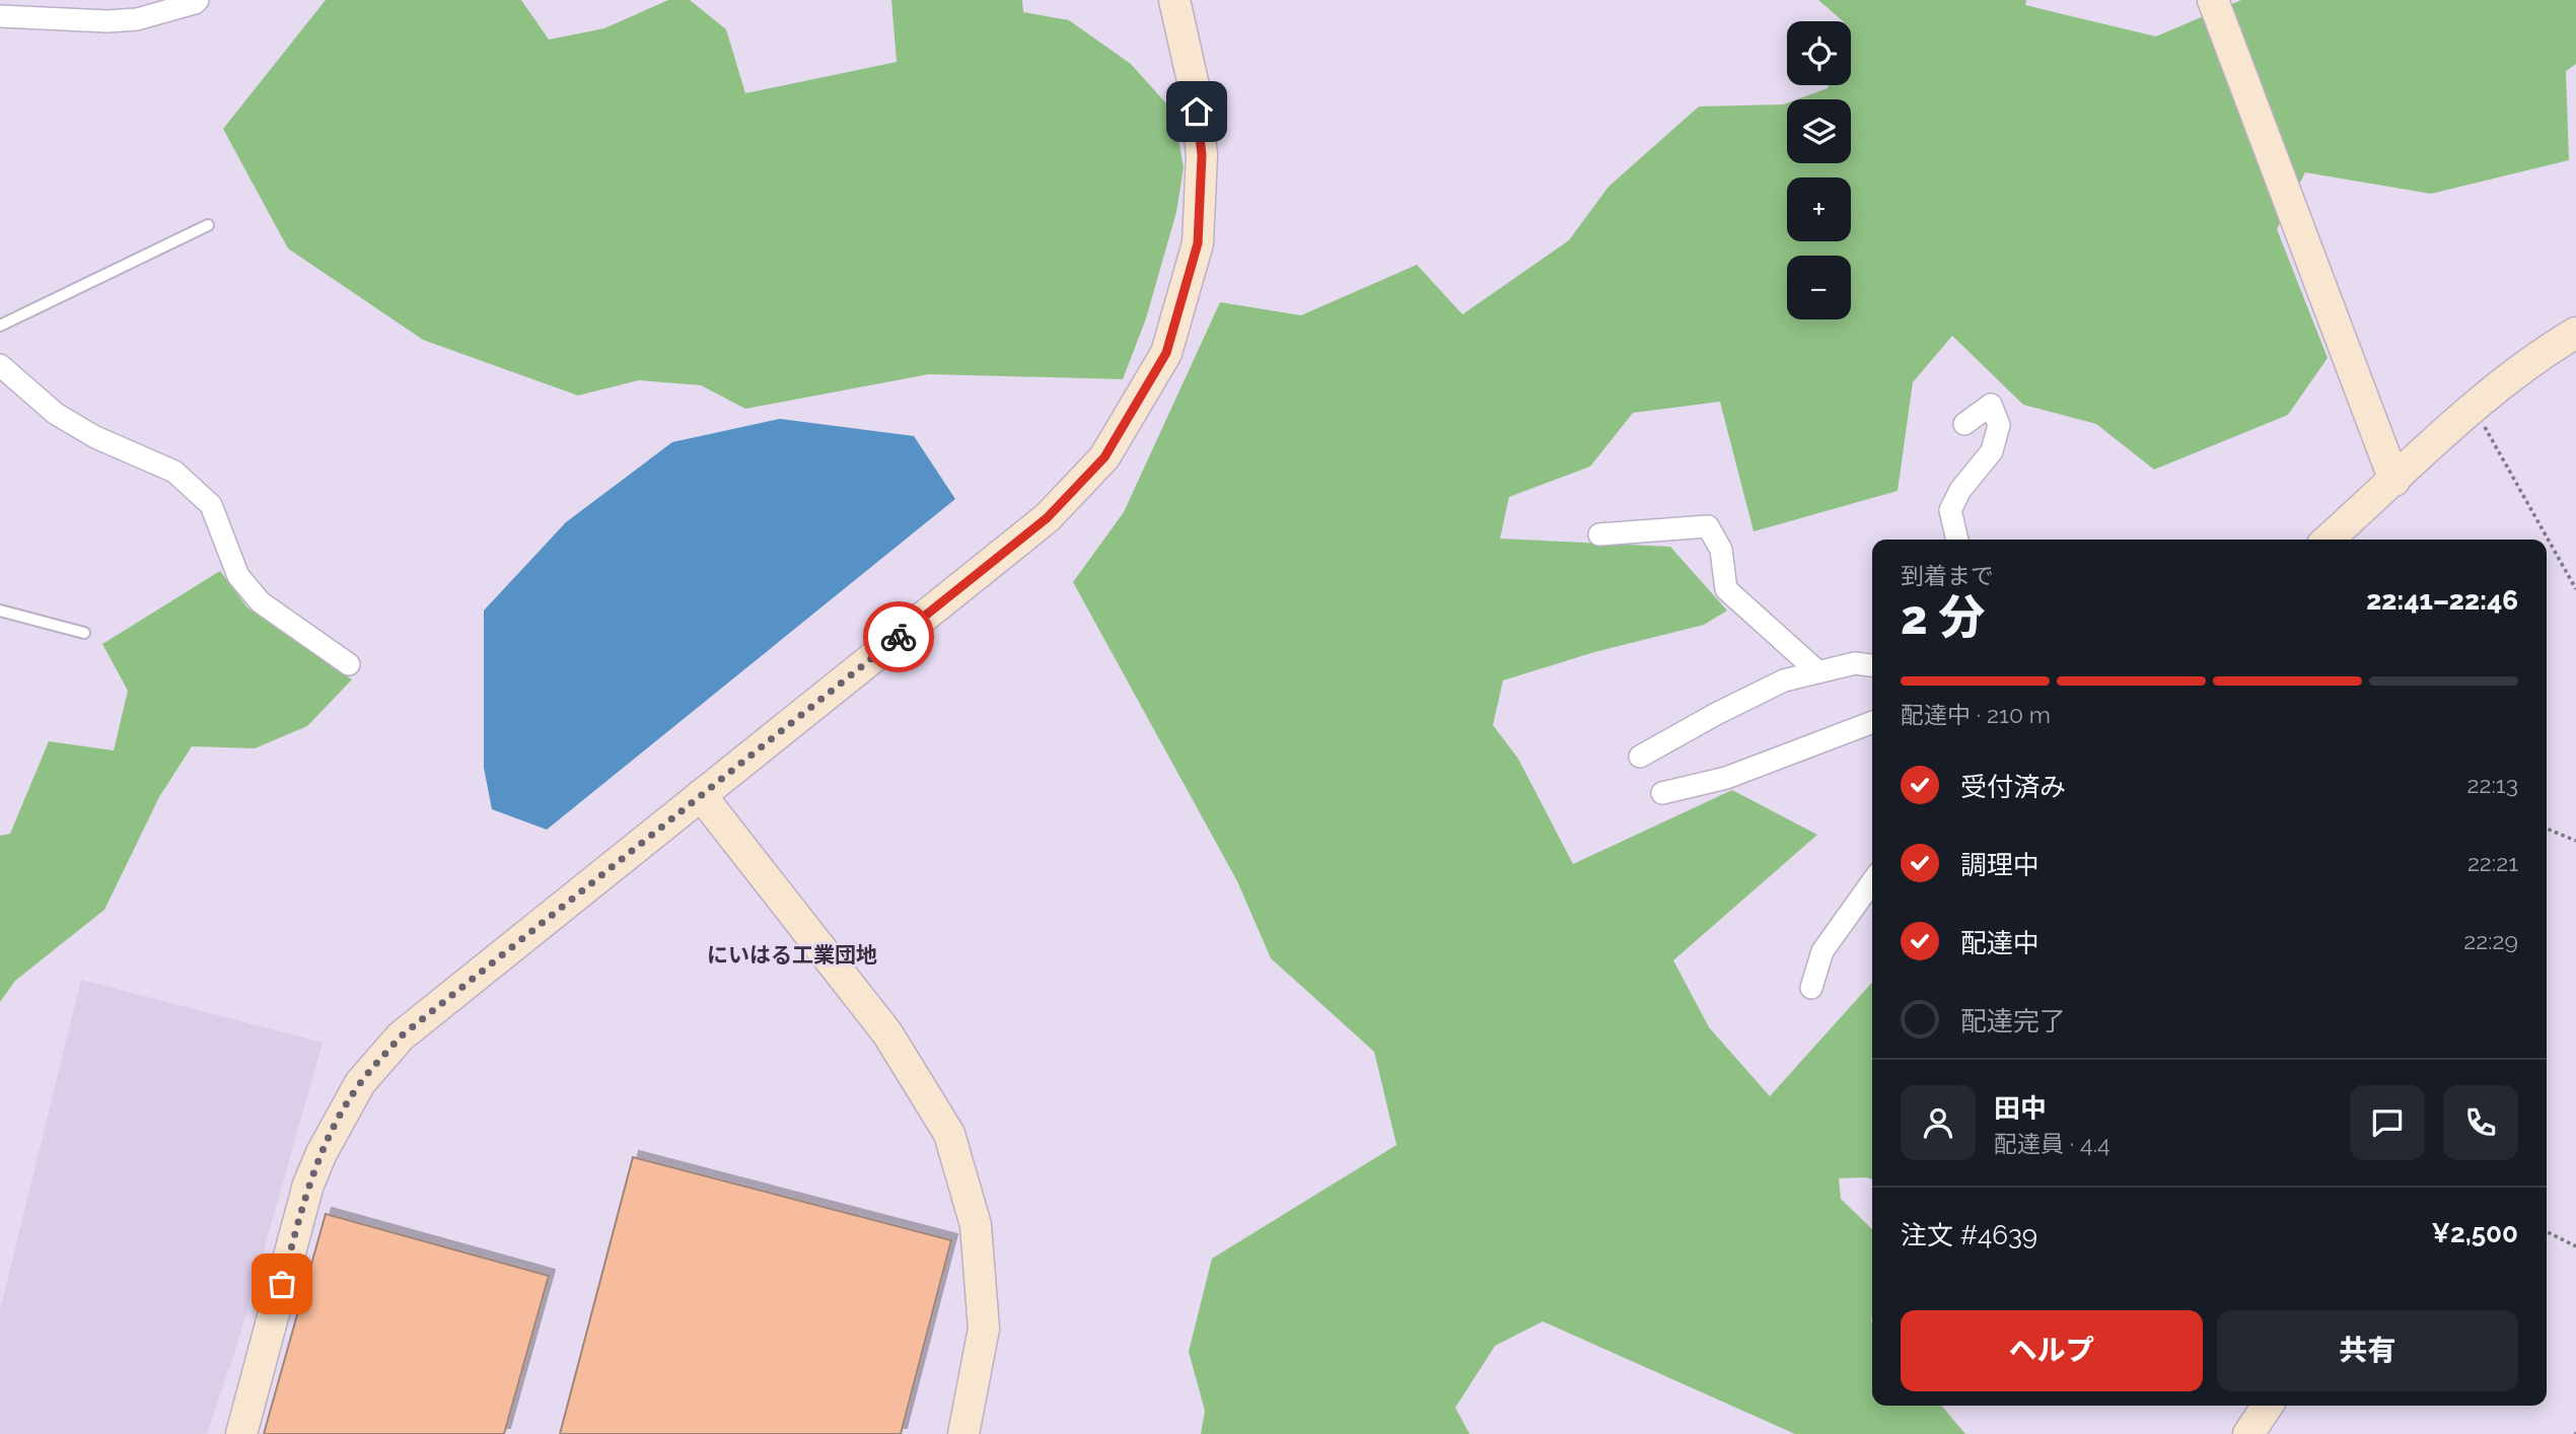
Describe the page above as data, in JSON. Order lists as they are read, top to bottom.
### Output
{
  "districts": ["にいはる工業団地"],
  "page": {
    "map_buttons": ["+", "−"],
    "heading": ["2 分", "到着まで", "22:41–22:46"],
    "panel": [
      "田中",
      "配達員 · 4.4",
      "注文 #4639",
      "¥2,500"
    ],
    "bar": "配達中 · 210 m",
    "list": [
      ["受付済み", "22:13"],
      ["調理中", "22:21"],
      ["配達中", "22:29"],
      "配達完了"
    ],
    "buttons": ["ヘルプ", "共有"]
  }
}
